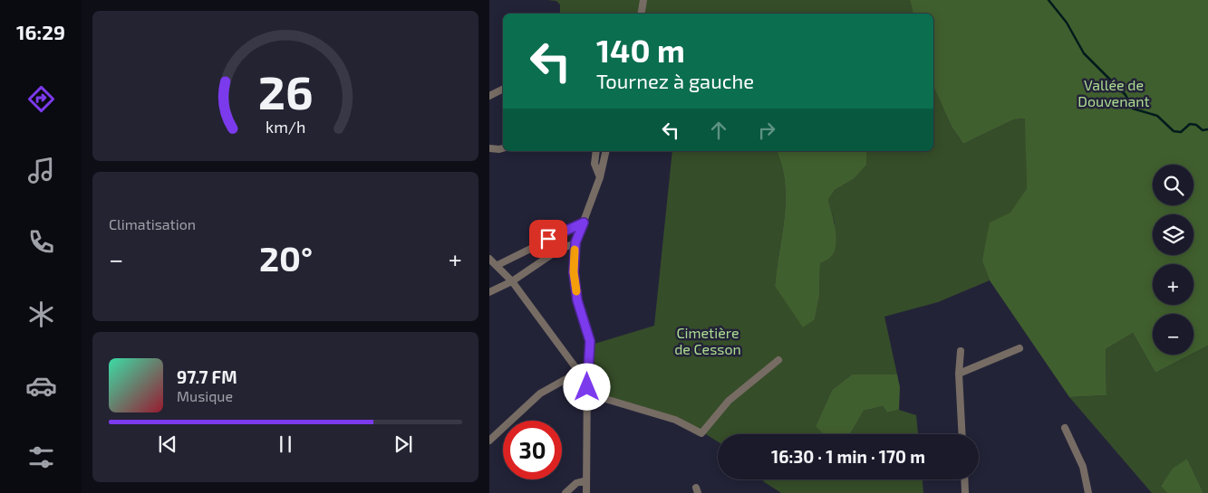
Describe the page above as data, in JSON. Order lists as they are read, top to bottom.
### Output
{
  "parks": ["Vallée de Douvenant", "Cimetière de Cesson"],
  "page": {
    "tabs": "16:29",
    "turn": ["140 m", "Tournez à gauche"],
    "map_buttons": ["+", "−"],
    "tile": "Climatisation",
    "heat": ["−", "20°", "+"],
    "song": ["97.7 FM", "Musique"],
    "limit": "30",
    "trip": "16:30 · 1 min · 170 m",
    "gauge": ["26", "km/h"]
  }
}
